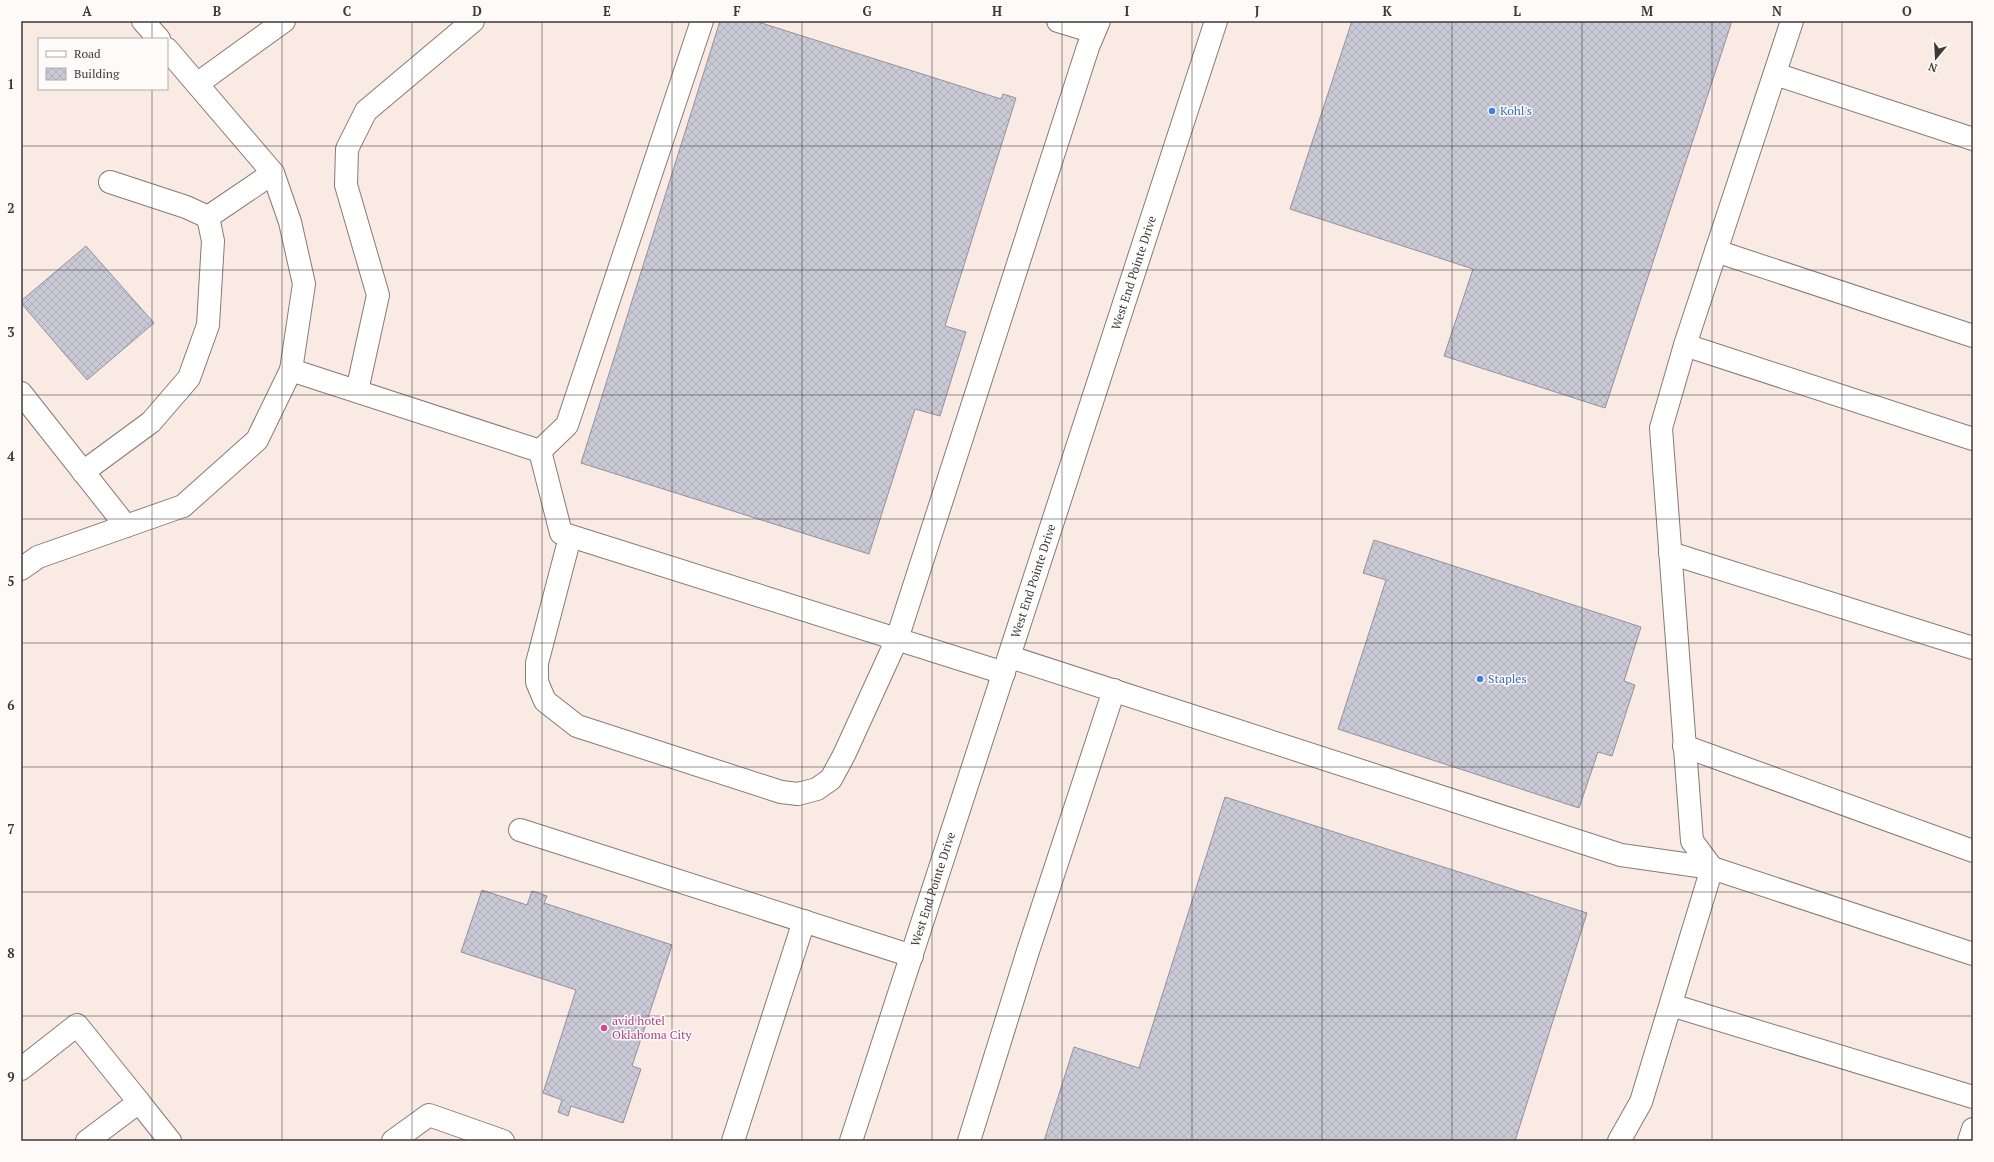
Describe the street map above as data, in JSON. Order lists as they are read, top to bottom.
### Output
{
  "streets": {
    "street": ["West End Pointe Drive"]
  },
  "places": ["Kohl's", "Staples", "avid hotel Oklahoma City"],
  "legend": ["Road", "Building"],
  "north": "bottom",
  "grid": {
    "columns": [
      "A",
      "B",
      "C",
      "D",
      "E",
      "F",
      "G",
      "H",
      "I",
      "J",
      "K",
      "L",
      "M",
      "N",
      "O"
    ],
    "rows": [
      "1",
      "2",
      "3",
      "4",
      "5",
      "6",
      "7",
      "8",
      "9"
    ]
  }
}
